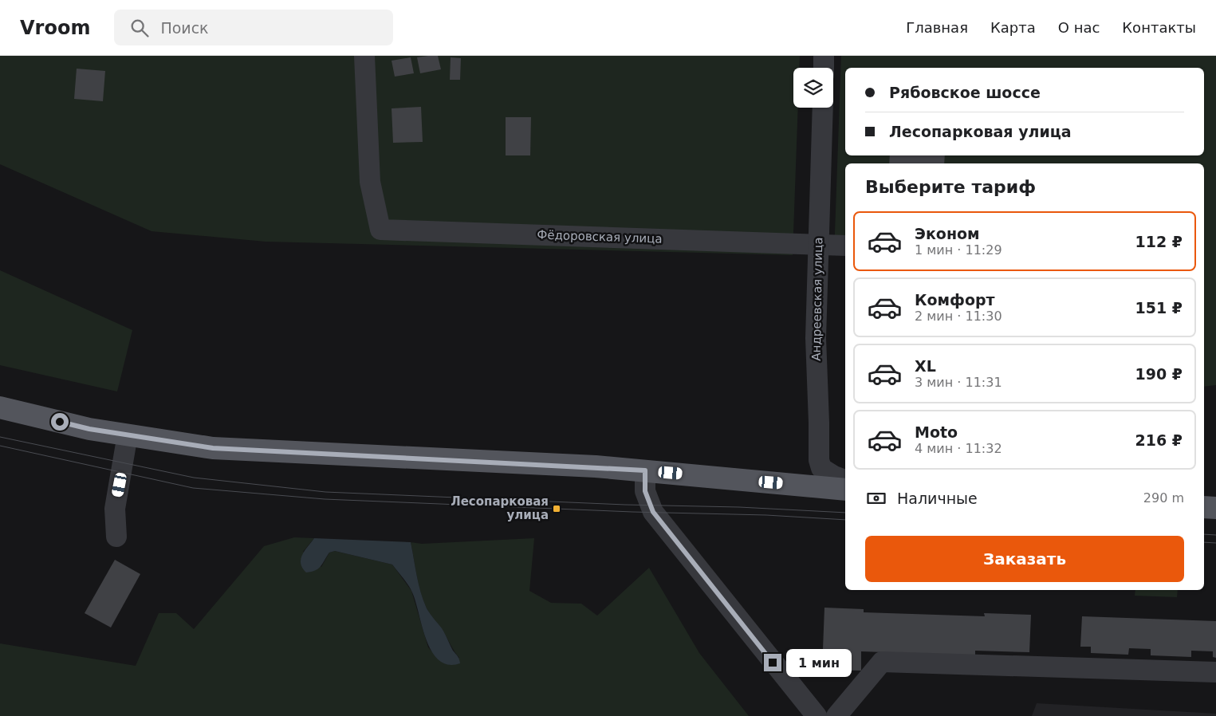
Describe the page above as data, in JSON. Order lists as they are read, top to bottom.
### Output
{
  "streets": {
    "street": ["Фёдоровская улица", "Андреевская улица"]
  },
  "crossings": [
    ["Фёдоровская улица", "Андреевская улица"]
  ],
  "places": {
    "transit": ["Лесопарковая улица"]
  },
  "page": {
    "header": "Vroom",
    "search": "Поиск",
    "nav": [
      "Главная",
      "Карта",
      "О нас",
      "Контакты"
    ],
    "banner": ["Рябовское шоссе", "Лесопарковая улица"],
    "heading": "Выберите тариф",
    "list": [
      {
        "name": "Эконом",
        "note": "1 мин · 11:29",
        "value": "112 ₽"
      },
      {
        "name": "Комфорт",
        "note": "2 мин · 11:30",
        "value": "151 ₽"
      },
      {
        "name": "XL",
        "note": "3 мин · 11:31",
        "value": "190 ₽"
      },
      {
        "name": "Moto",
        "note": "4 мин · 11:32",
        "value": "216 ₽"
      }
    ],
    "pay": ["Наличные", "290 m"],
    "buttons": "Заказать",
    "bubble": "1 мин"
  }
}
